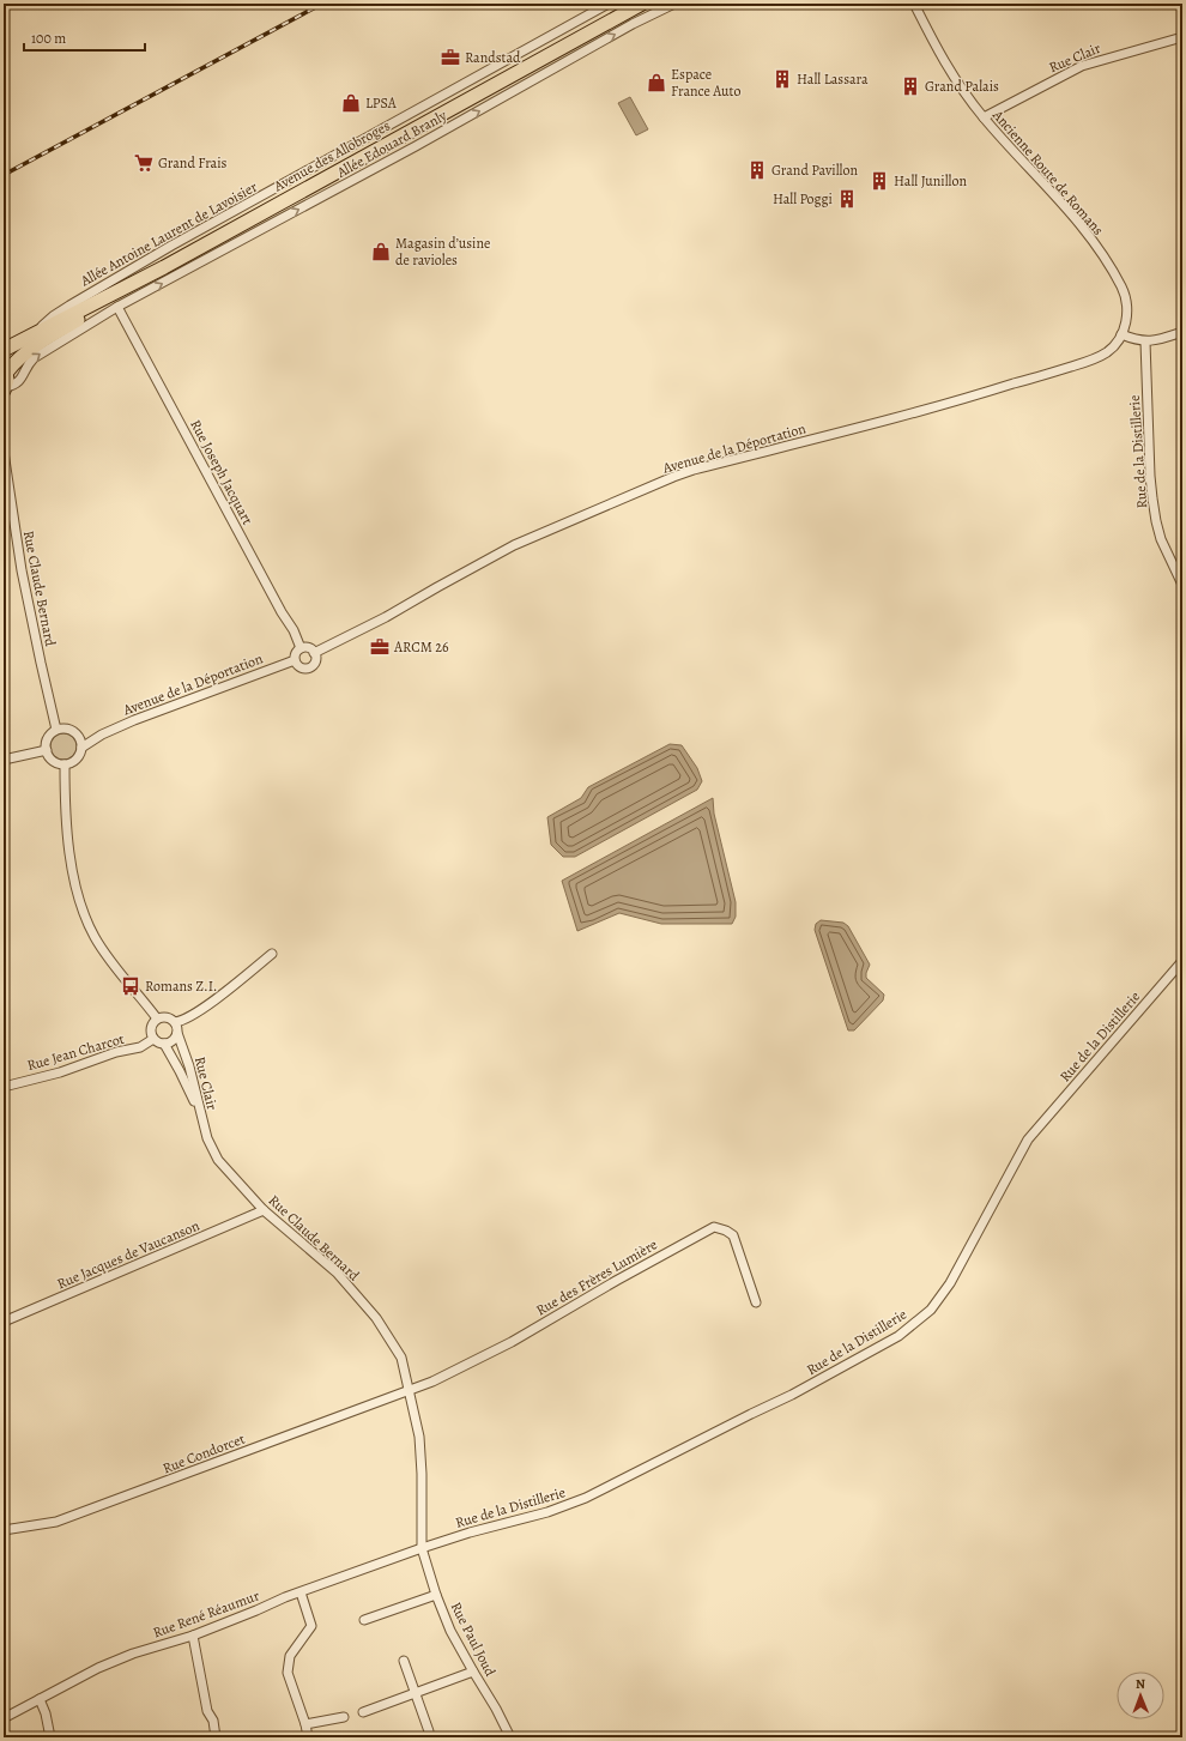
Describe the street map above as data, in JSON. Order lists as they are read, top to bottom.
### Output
{
  "streets": {
    "main road": ["Avenue des Allobroges"],
    "street": [
      "Rue Clair",
      "Allée Edouard Branly",
      "Ancienne Route de Romans",
      "Allée Antoine Laurent de Lavoisier",
      "Avenue de la Déportation",
      "Rue de la Distillerie",
      "Rue Joseph Jacquart",
      "Rue Claude Bernard",
      "Rue Jean Charcot",
      "Rue Jacques de Vaucanson",
      "Rue des Frères Lumière",
      "Rue Condorcet",
      "Rue René Réaumur",
      "Rue Paul Joud"
    ]
  },
  "crossings": [
    ["Rue Clair", "Ancienne Route de Romans"],
    ["Rue Clair", "Rue Claude Bernard"],
    ["Rue Clair", "Rue Jean Charcot"],
    ["Allée Edouard Branly", "Rue Joseph Jacquart"],
    ["Avenue des Allobroges", "Allée Antoine Laurent de Lavoisier"],
    ["Ancienne Route de Romans", "Avenue de la Déportation"],
    ["Avenue de la Déportation", "Rue Joseph Jacquart"],
    ["Rue de la Distillerie", "Rue Claude Bernard"],
    ["Rue de la Distillerie", "Rue René Réaumur"],
    ["Rue de la Distillerie", "Rue Paul Joud"],
    ["Rue Claude Bernard", "Rue Jacques de Vaucanson"],
    ["Rue Claude Bernard", "Rue des Frères Lumière"],
    ["Rue Claude Bernard", "Rue Condorcet"],
    ["Rue Claude Bernard", "Rue René Réaumur"],
    ["Rue Claude Bernard", "Rue Paul Joud"],
    ["Rue des Frères Lumière", "Rue Condorcet"],
    ["Rue René Réaumur", "Rue Paul Joud"]
  ],
  "one_way": ["Allée Edouard Branly"],
  "places": {
    "office": ["Randstad", "ARCM 26"],
    "building": [
      "Hall Lassara",
      "Grand Palais",
      "Grand Pavillon",
      "Hall Junillon",
      "Hall Poggi"
    ],
    "shop": ["Espace France Auto", "LPSA", "Magasin d’usine de ravioles"],
    "supermarket": ["Grand Frais"],
    "bus stop": ["Romans Z.I."]
  },
  "scale_bar": "100 m",
  "north": "top"
}
